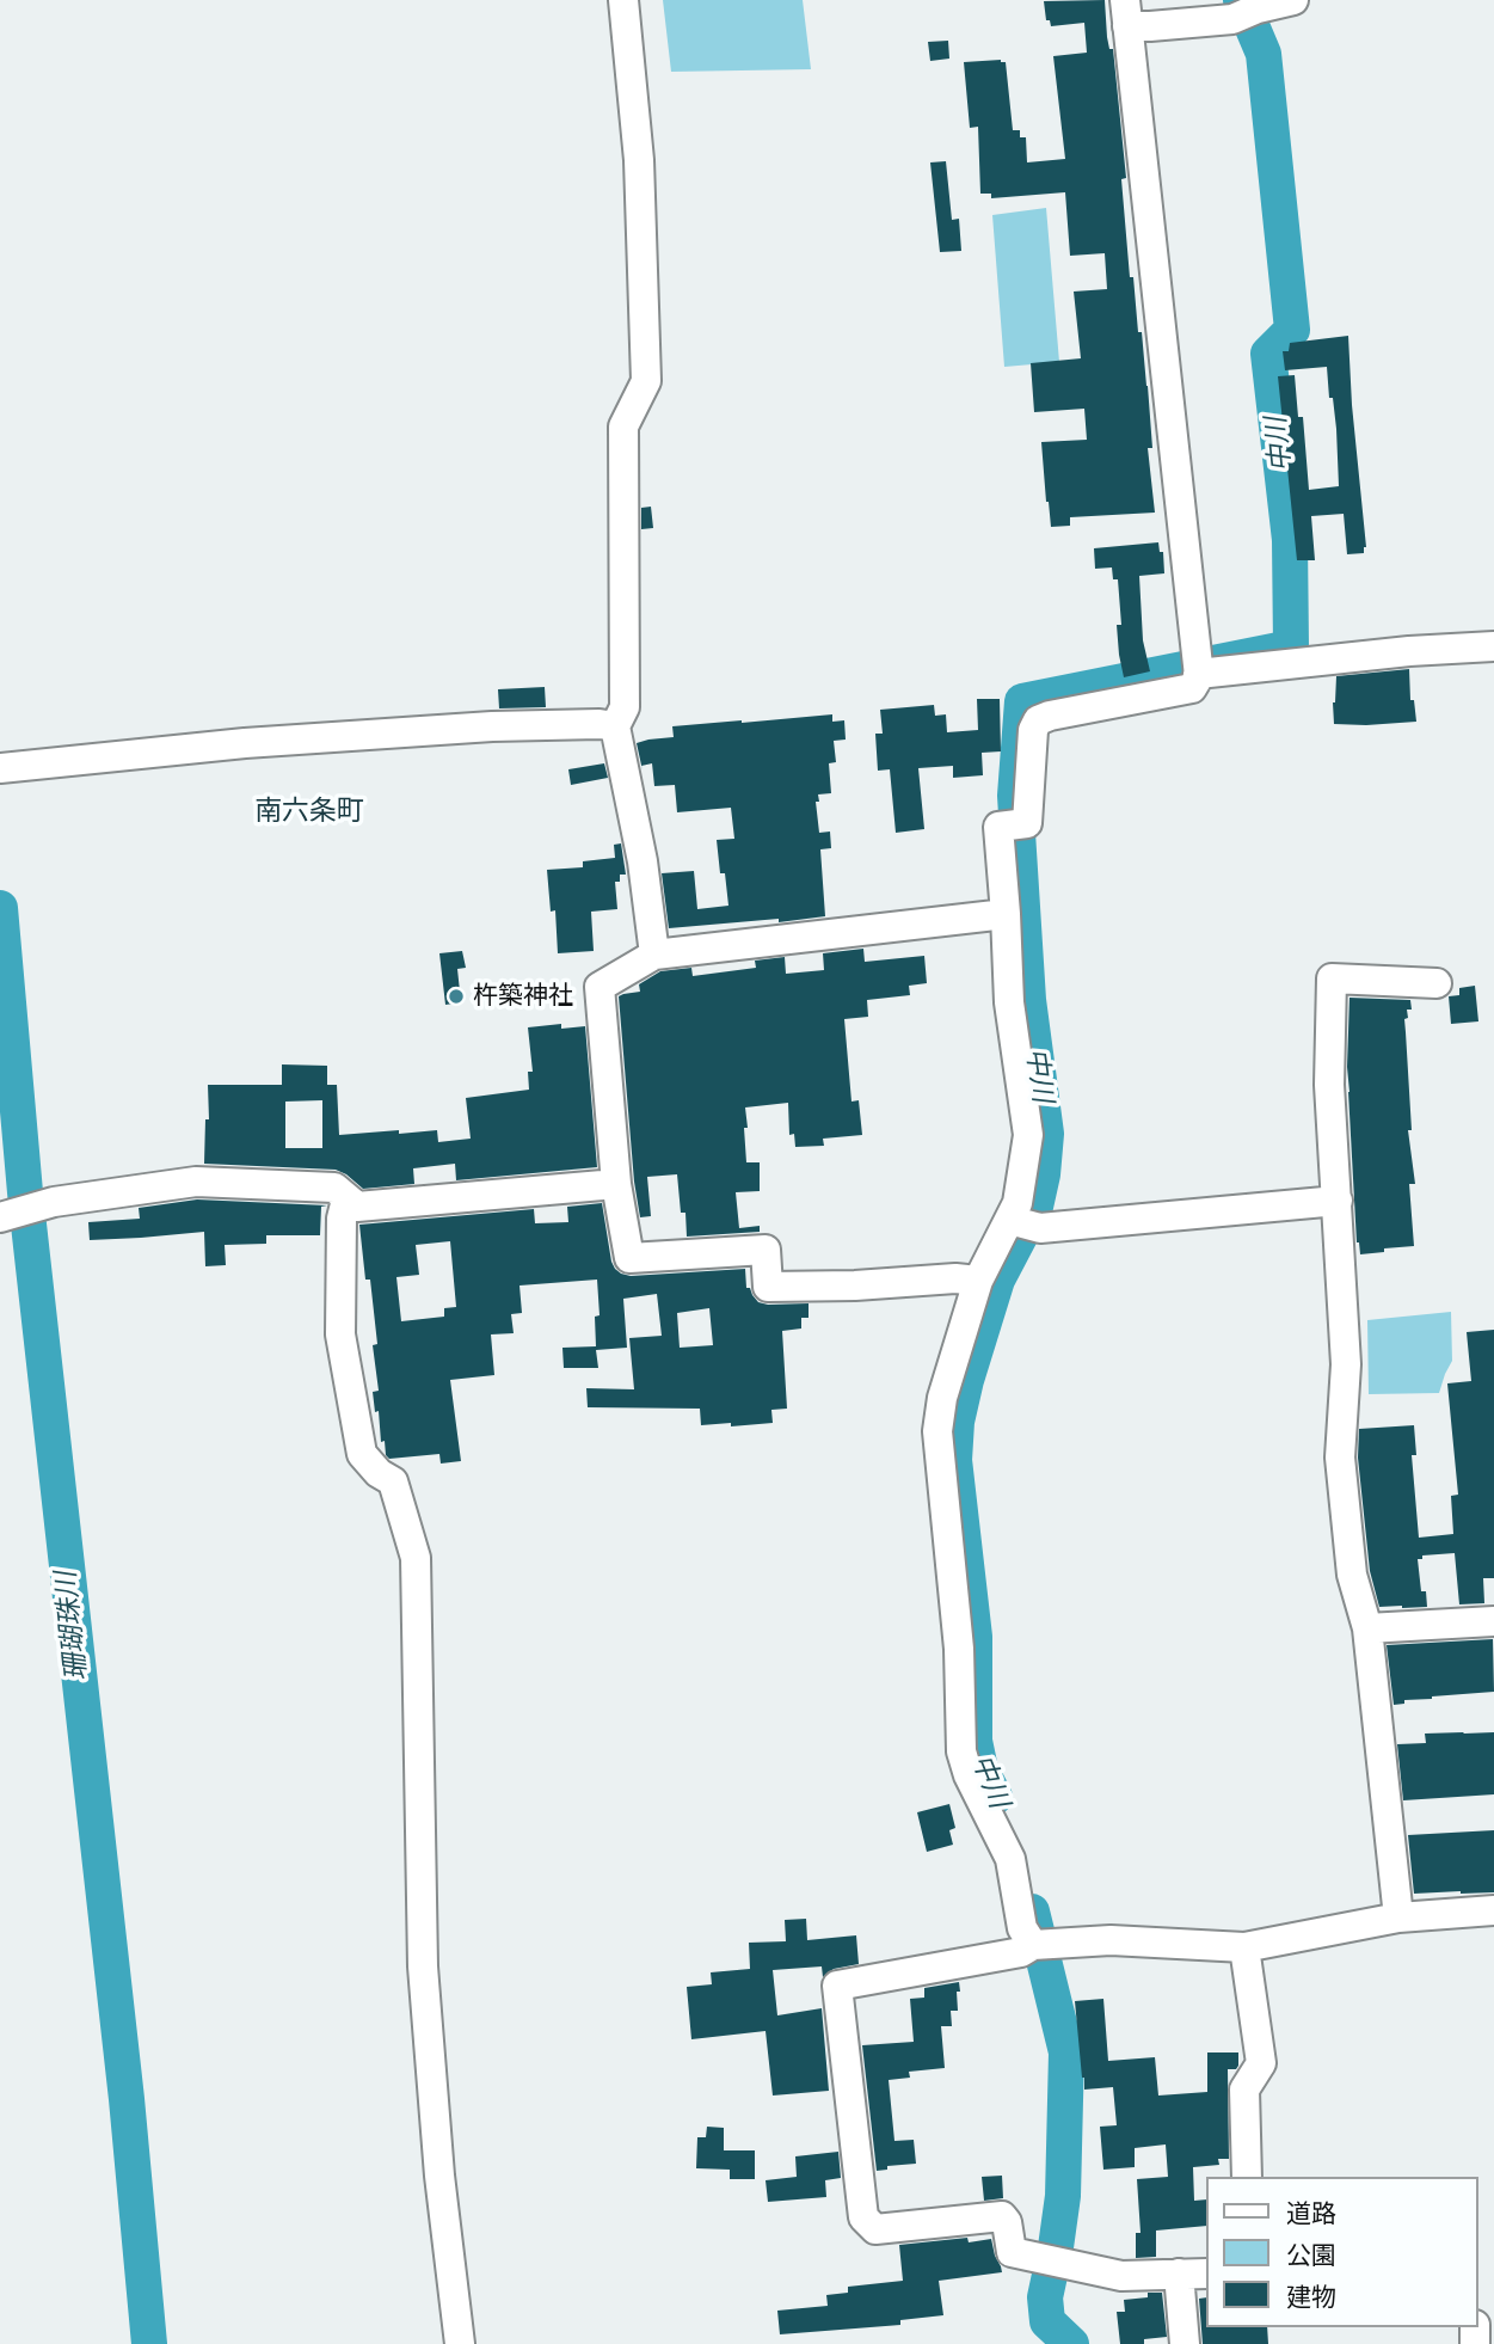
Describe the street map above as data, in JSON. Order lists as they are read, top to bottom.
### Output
{
  "districts": ["南六条町"],
  "water": ["中川", "珊瑚珠川"],
  "places": ["杵築神社"],
  "legend": ["道路", "公園", "建物"]
}
